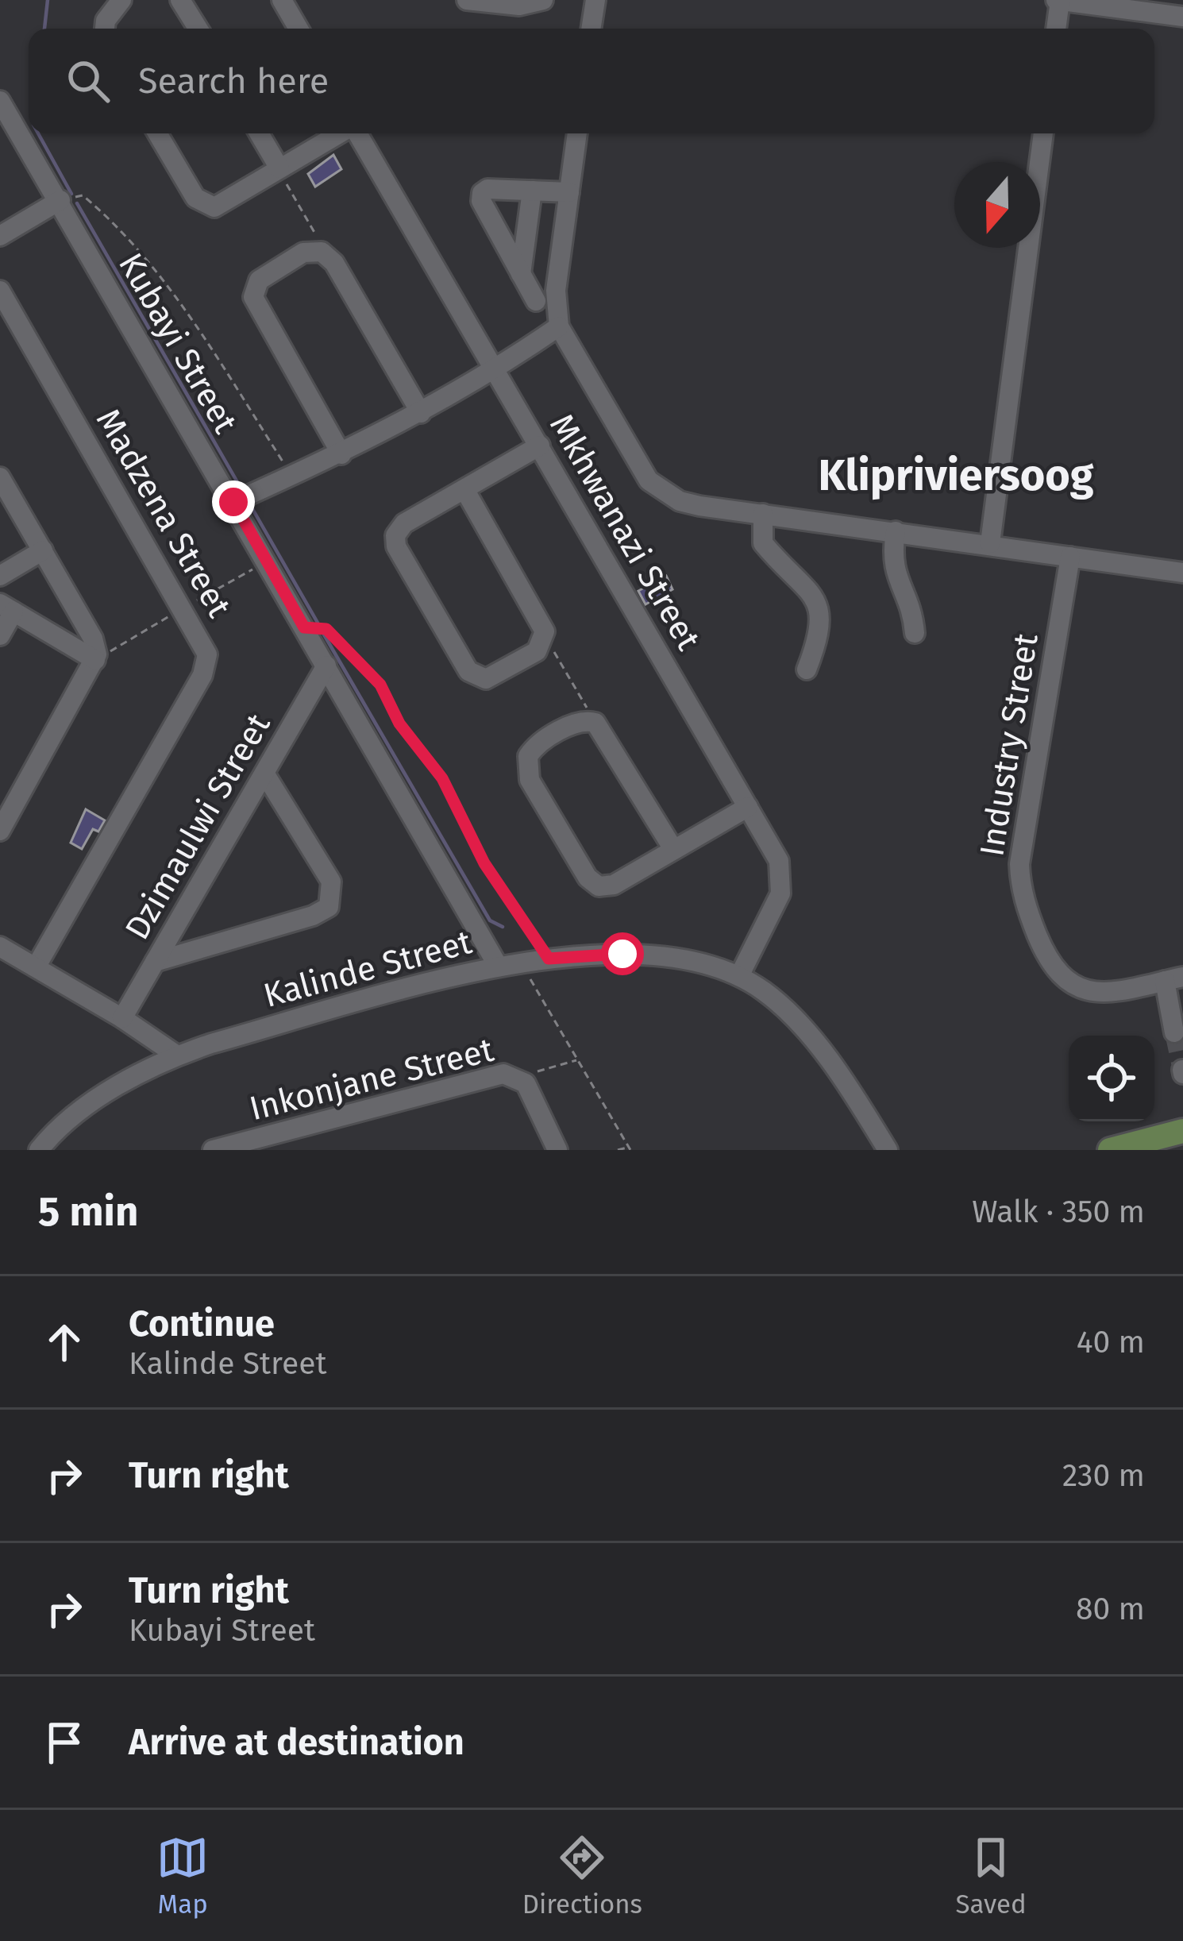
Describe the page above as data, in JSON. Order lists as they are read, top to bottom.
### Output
{
  "streets": {
    "street": [
      "Kubayi Street",
      "Madzena Street",
      "Mkhwanazi Street",
      "Industry Street",
      "Dzimaulwi Street",
      "Kalinde Street",
      "Inkonjane Street"
    ]
  },
  "crossings": [
    ["Kubayi Street", "Dzimaulwi Street"],
    ["Kubayi Street", "Kalinde Street"],
    ["Mkhwanazi Street", "Kalinde Street"]
  ],
  "districts": ["Klipriviersoog"],
  "north": "bottom",
  "page": {
    "search": "Search here",
    "heading": ["5 min", "Walk · 350 m"],
    "list": [
      ["Continue", "Kalinde Street", "40 m"],
      ["Turn right", "230 m"],
      ["Turn right", "Kubayi Street", "80 m"],
      "Arrive at destination"
    ],
    "nav": ["Map", "Directions", "Saved"]
  }
}
